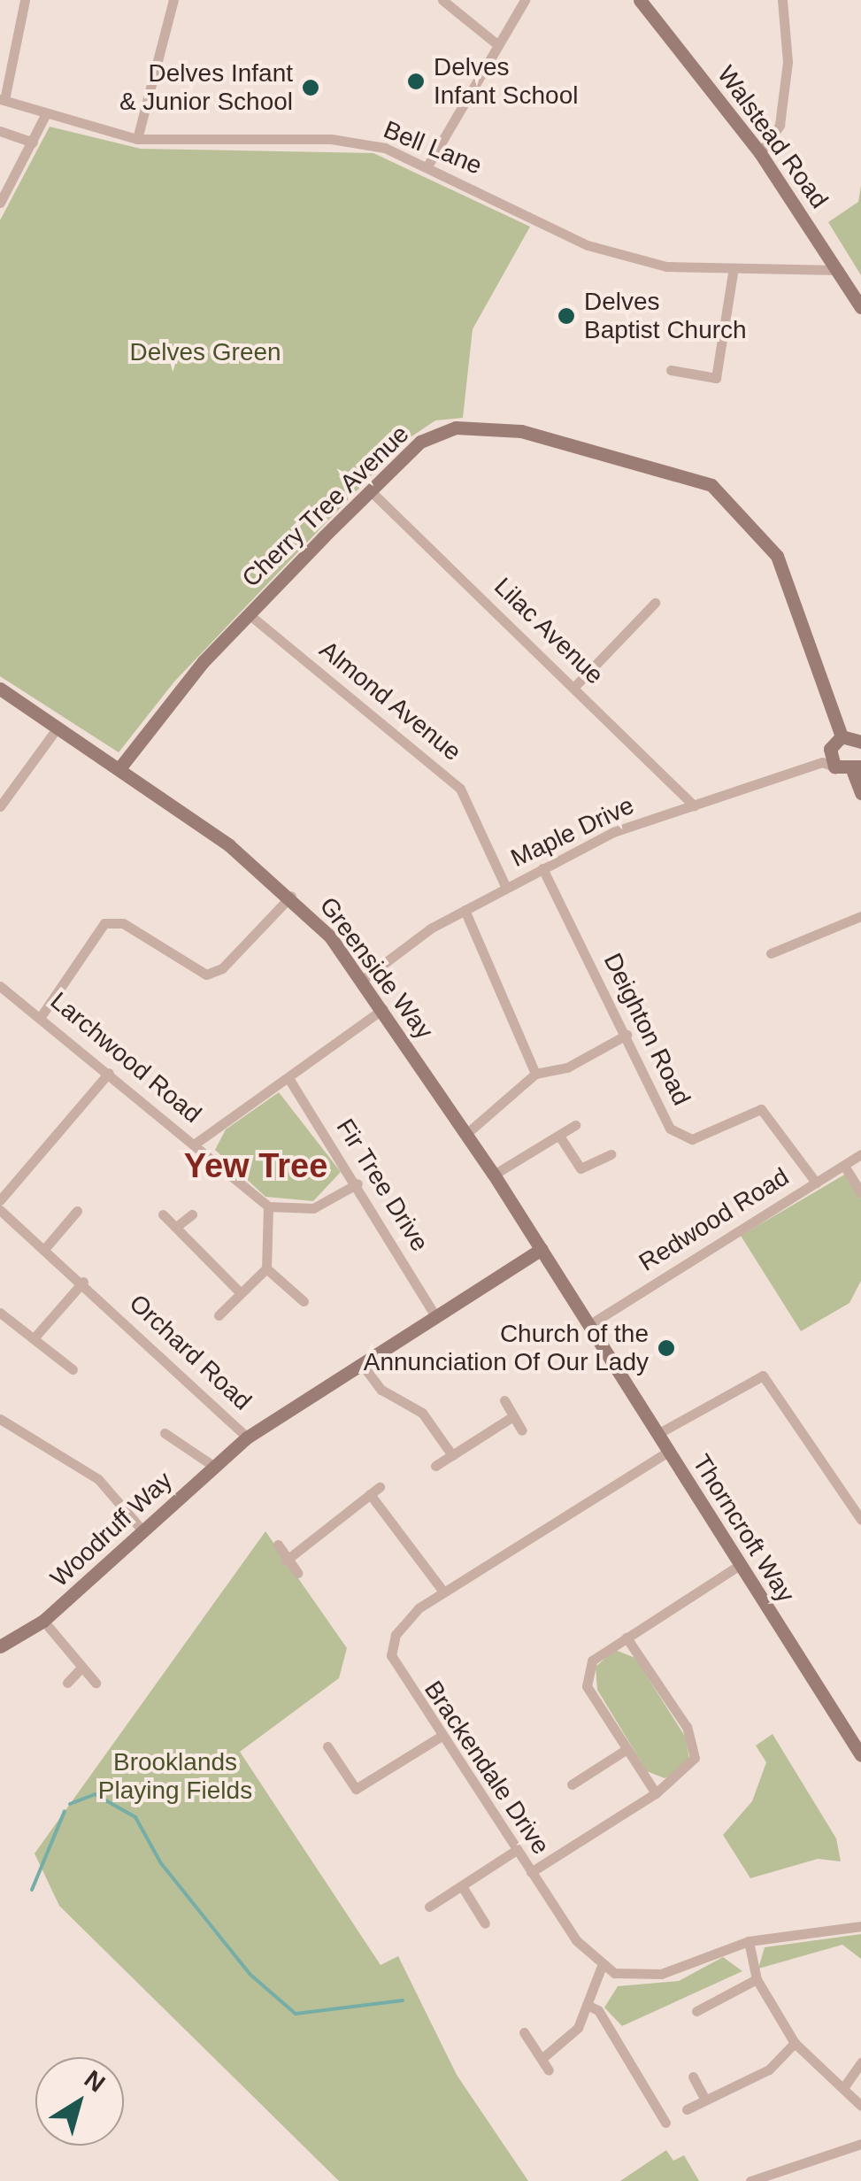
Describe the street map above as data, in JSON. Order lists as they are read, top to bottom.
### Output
{
  "streets": {
    "street": [
      "Walstead Road",
      "Bell Lane",
      "Cherry Tree Avenue",
      "Lilac Avenue",
      "Almond Avenue",
      "Maple Drive",
      "Greenside Way",
      "Deighton Road",
      "Larchwood Road",
      "Fir Tree Drive",
      "Redwood Road",
      "Orchard Road",
      "Thorncroft Way",
      "Woodruff Way",
      "Brackendale Drive"
    ]
  },
  "crossings": [
    ["Walstead Road", "Bell Lane"],
    ["Cherry Tree Avenue", "Lilac Avenue"],
    ["Cherry Tree Avenue", "Almond Avenue"],
    ["Cherry Tree Avenue", "Greenside Way"],
    ["Lilac Avenue", "Maple Drive"],
    ["Almond Avenue", "Maple Drive"],
    ["Maple Drive", "Greenside Way"],
    ["Maple Drive", "Deighton Road"],
    ["Greenside Way", "Redwood Road"],
    ["Greenside Way", "Orchard Road"],
    ["Greenside Way", "Thorncroft Way"],
    ["Deighton Road", "Redwood Road"],
    ["Fir Tree Drive", "Orchard Road"],
    ["Redwood Road", "Thorncroft Way"],
    ["Orchard Road", "Woodruff Way"],
    ["Thorncroft Way", "Brackendale Drive"]
  ],
  "districts": ["Yew Tree"],
  "parks": ["Delves Green", "Brooklands Playing Fields"],
  "places": [
    "Delves Infant School",
    "Delves Infant & Junior School",
    "Delves Baptist Church",
    "Church of the Annunciation Of Our Lady"
  ],
  "north": "top right"
}
